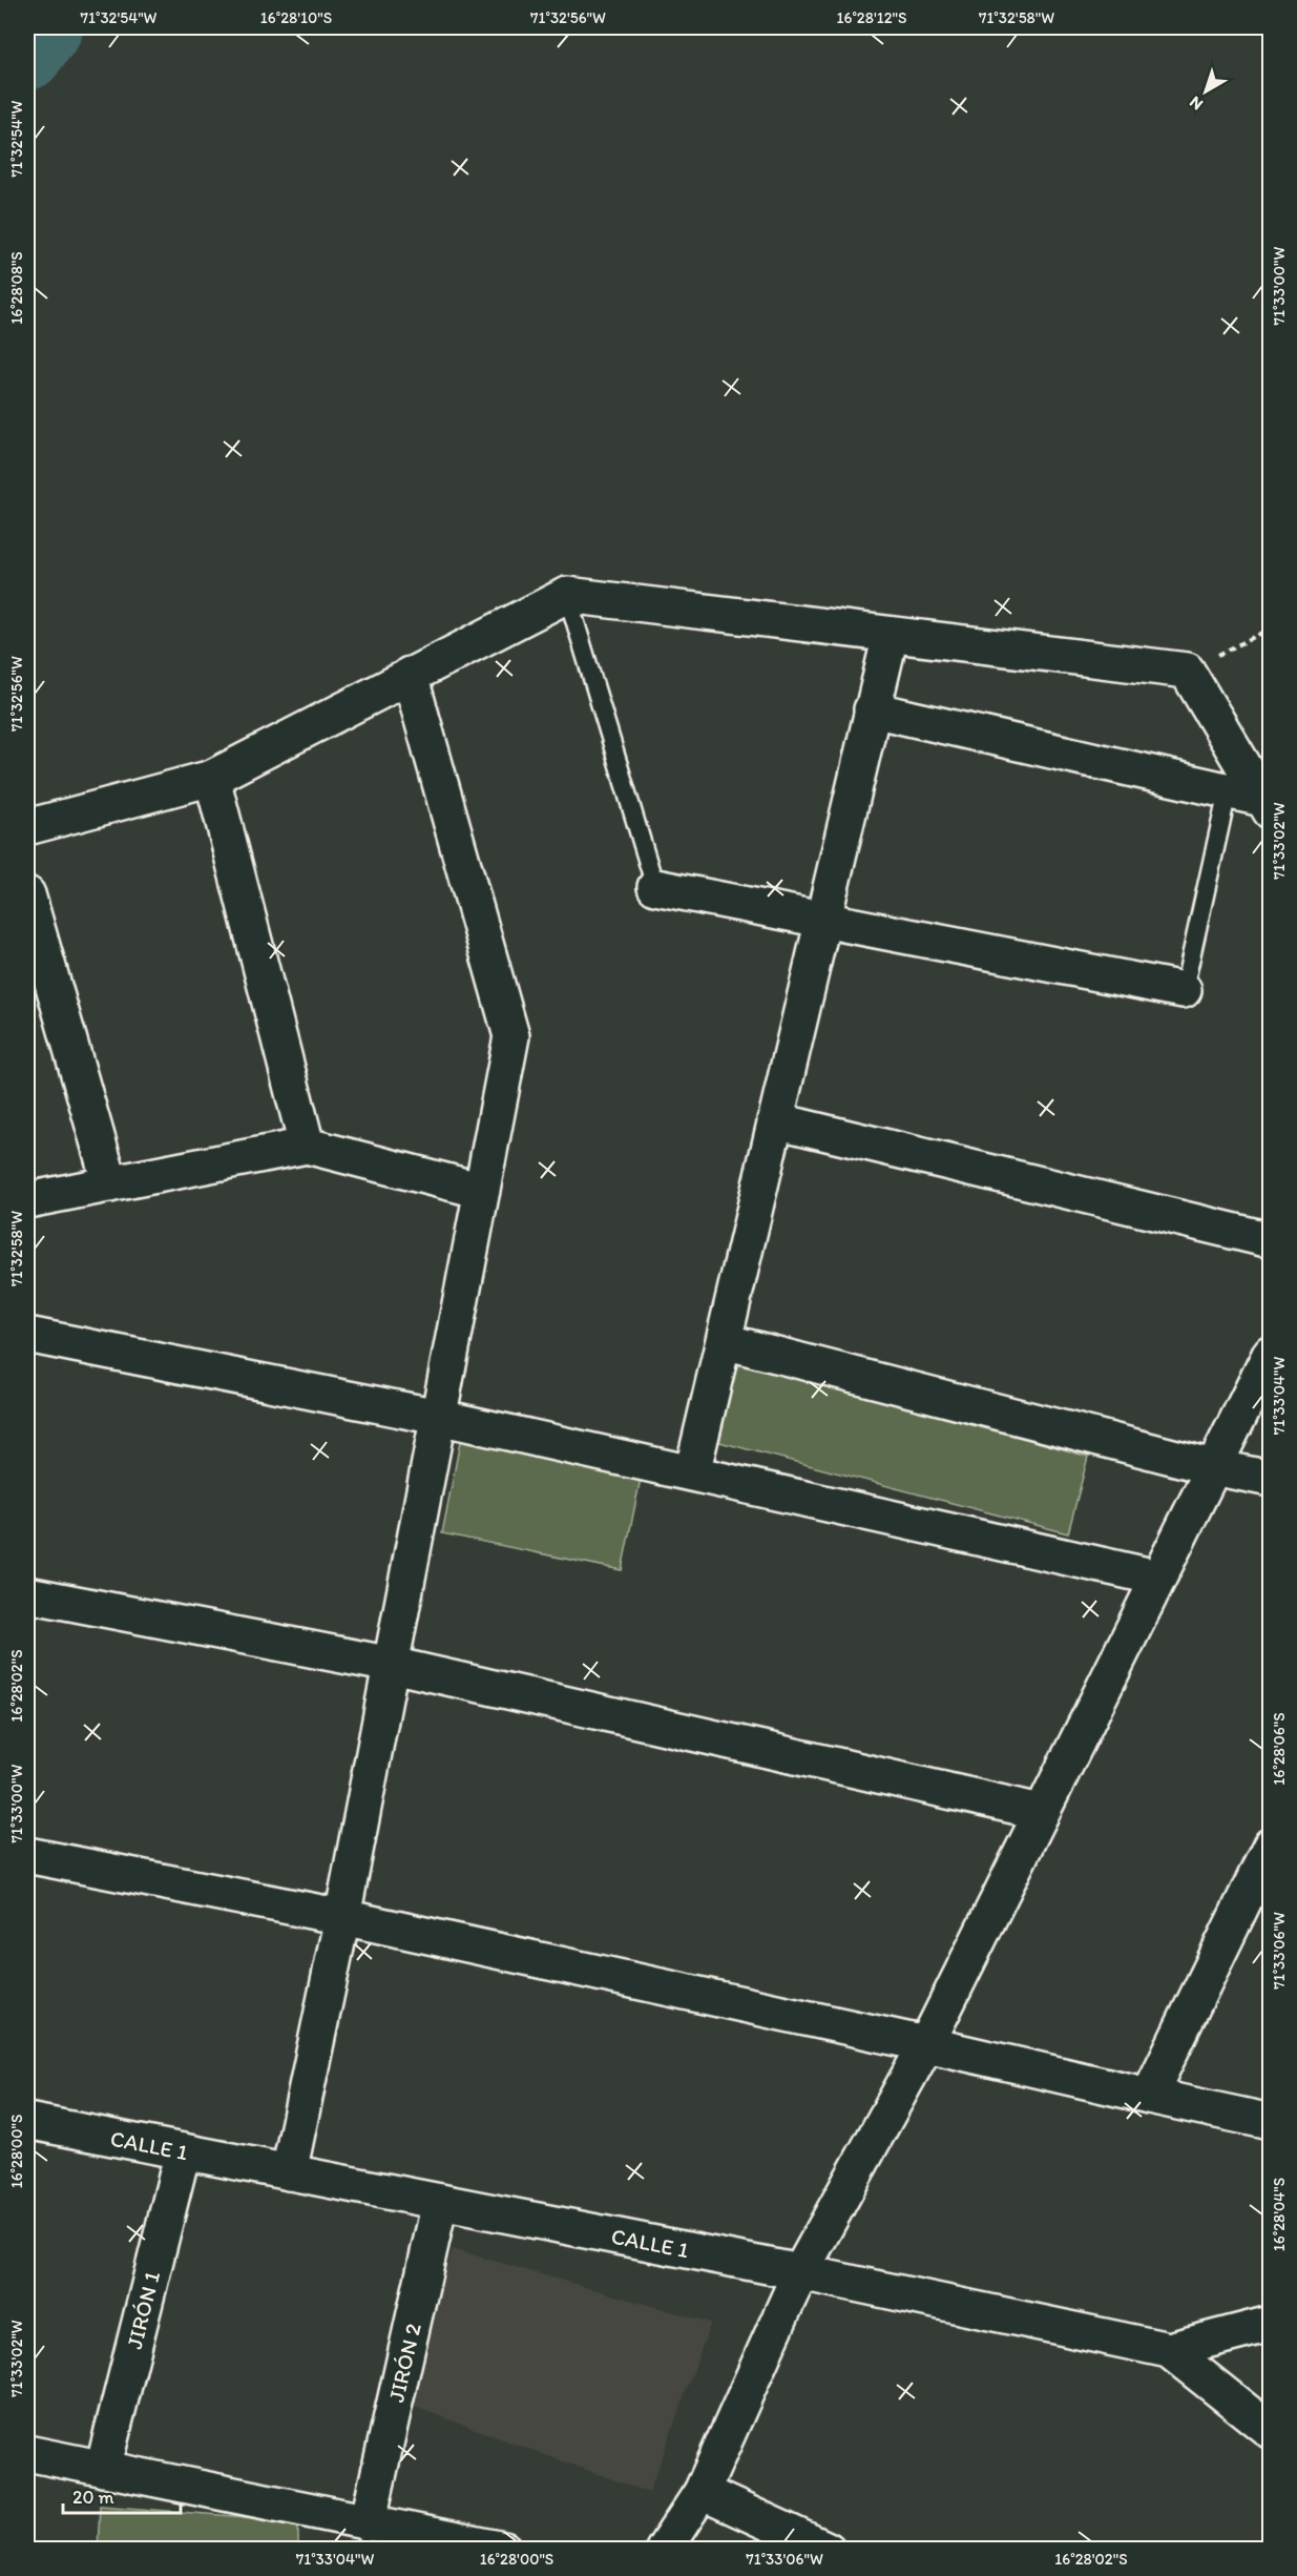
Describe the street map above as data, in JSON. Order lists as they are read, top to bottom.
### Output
{
  "streets": {
    "street": ["CALLE 1", "JIRÓN 1", "JIRÓN 2"]
  },
  "crossings": [
    ["CALLE 1", "JIRÓN 1"],
    ["CALLE 1", "JIRÓN 2"]
  ],
  "scale_bar": "20 m",
  "north": "bottom left",
  "coordinates": [
    "71°32'54\"W",
    "16°28'10\"S",
    "71°32'56\"W",
    "16°28'12\"S",
    "71°32'58\"W",
    "71°33'00\"W",
    "16°28'08\"S",
    "71°33'02\"W",
    "71°33'04\"W",
    "16°28'02\"S",
    "16°28'06\"S",
    "71°33'06\"W",
    "16°28'00\"S",
    "16°28'04\"S"
  ]
}
